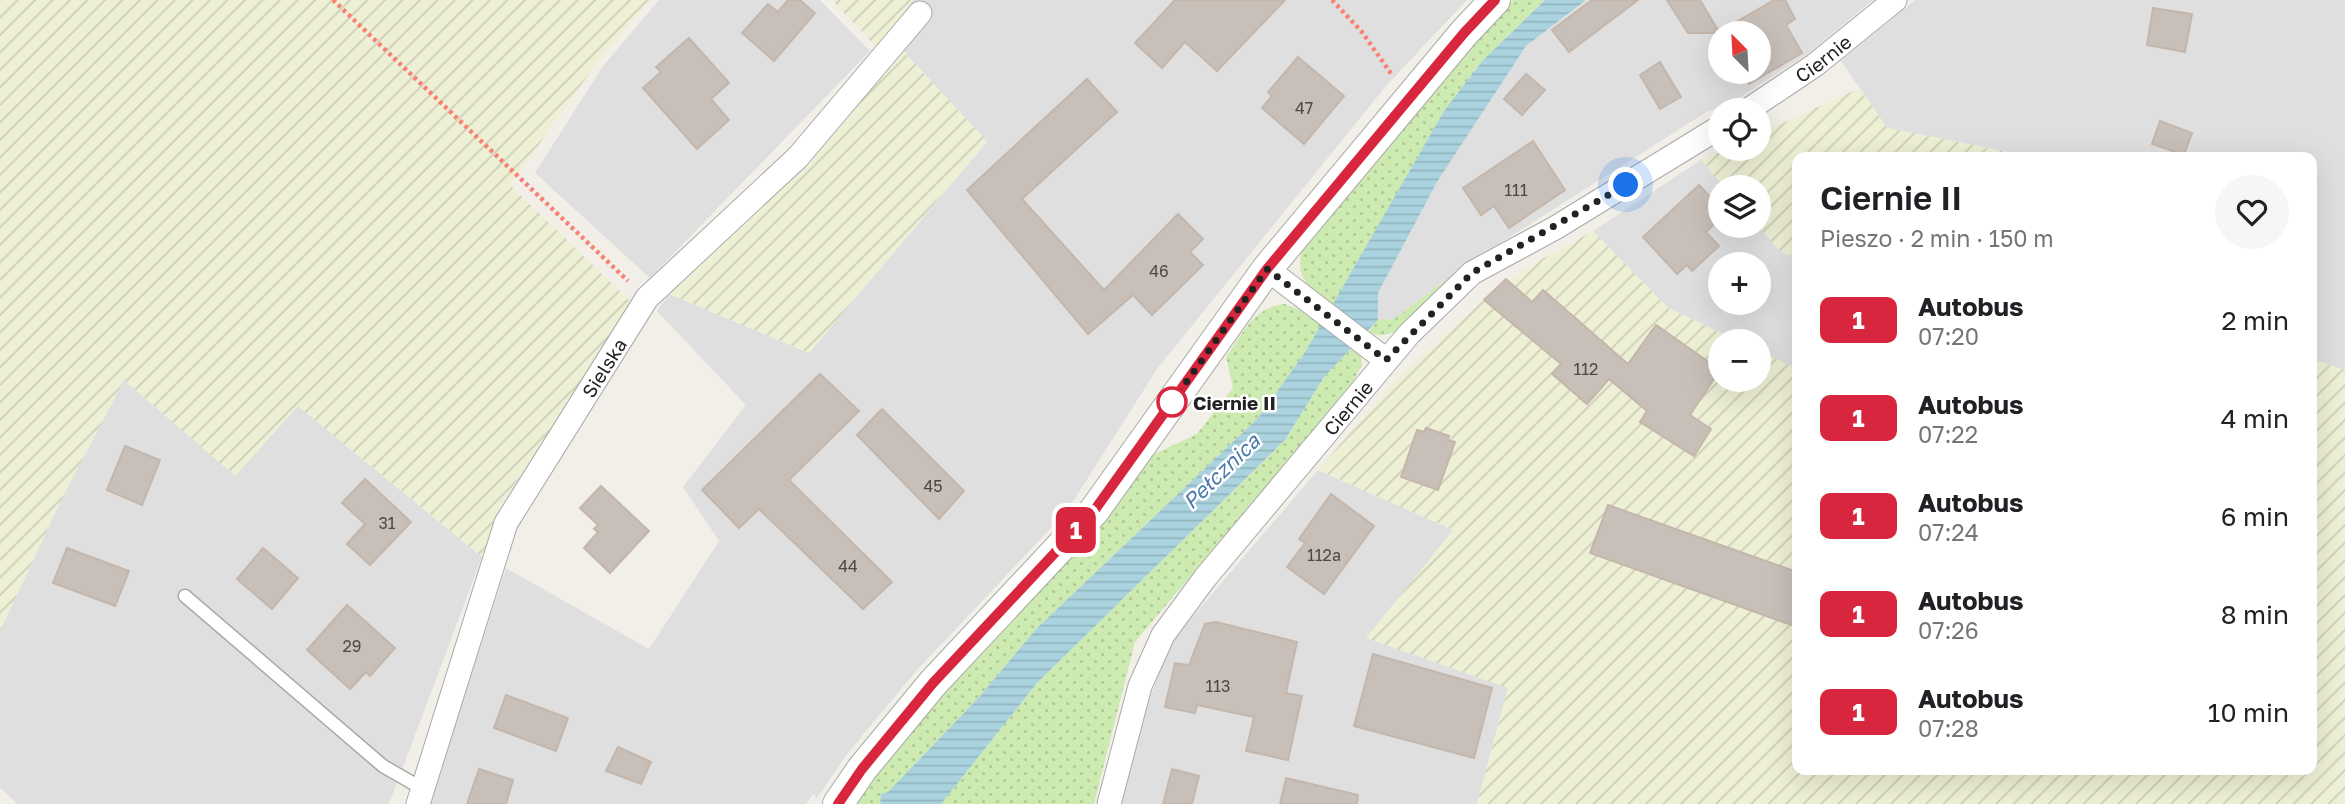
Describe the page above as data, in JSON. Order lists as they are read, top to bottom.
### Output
{
  "streets": {
    "street": ["Ciernie", "Sielska"]
  },
  "water": ["Pełcznica"],
  "places": ["Ciernie II"],
  "lines": ["bus line 1"],
  "house_numbers": [
    "47",
    "111",
    "46",
    "112",
    "45",
    "31",
    "112a",
    "44",
    "29",
    "113"
  ],
  "north": "top left",
  "page": {
    "on_map": "1",
    "map_buttons": ["+", "−"],
    "heading": ["Ciernie II", "Pieszo · 2 min · 150 m"],
    "list": [
      {
        "mark": "1",
        "name": "Autobus",
        "note": "07:20",
        "value": "2 min"
      },
      {
        "mark": "1",
        "name": "Autobus",
        "note": "07:22",
        "value": "4 min"
      },
      {
        "mark": "1",
        "name": "Autobus",
        "note": "07:24",
        "value": "6 min"
      },
      {
        "mark": "1",
        "name": "Autobus",
        "note": "07:26",
        "value": "8 min"
      },
      {
        "mark": "1",
        "name": "Autobus",
        "note": "07:28",
        "value": "10 min"
      }
    ]
  }
}
